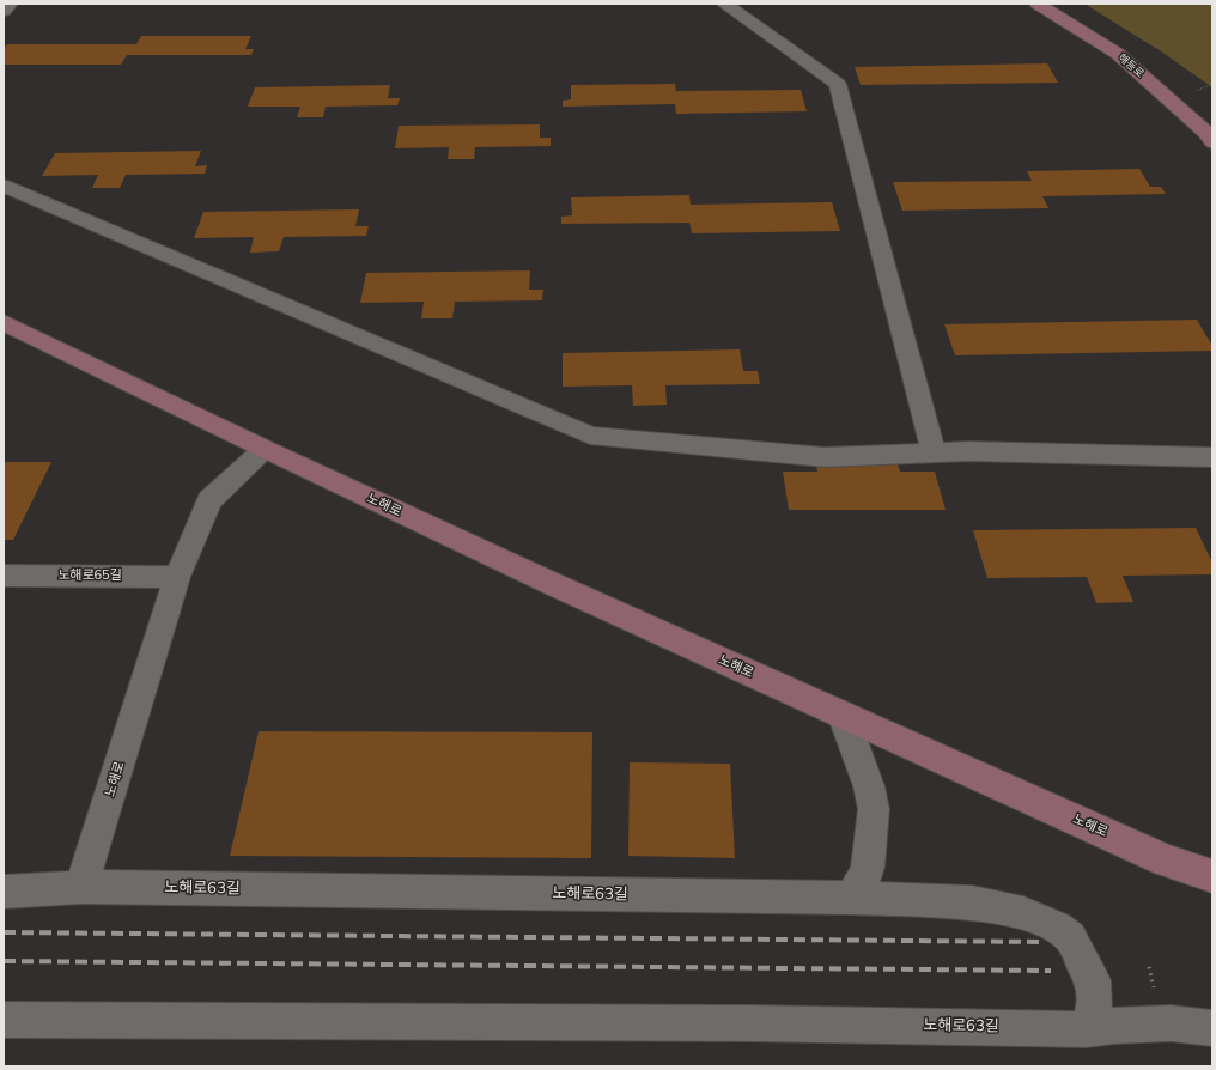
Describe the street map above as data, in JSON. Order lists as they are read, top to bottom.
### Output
{
  "streets": {
    "main road": ["해등로", "노해로"],
    "street": ["노해로65길", "노해로63길"]
  },
  "crossings": [
    ["노해로", "노해로65길"],
    ["노해로", "노해로63길"]
  ]
}
